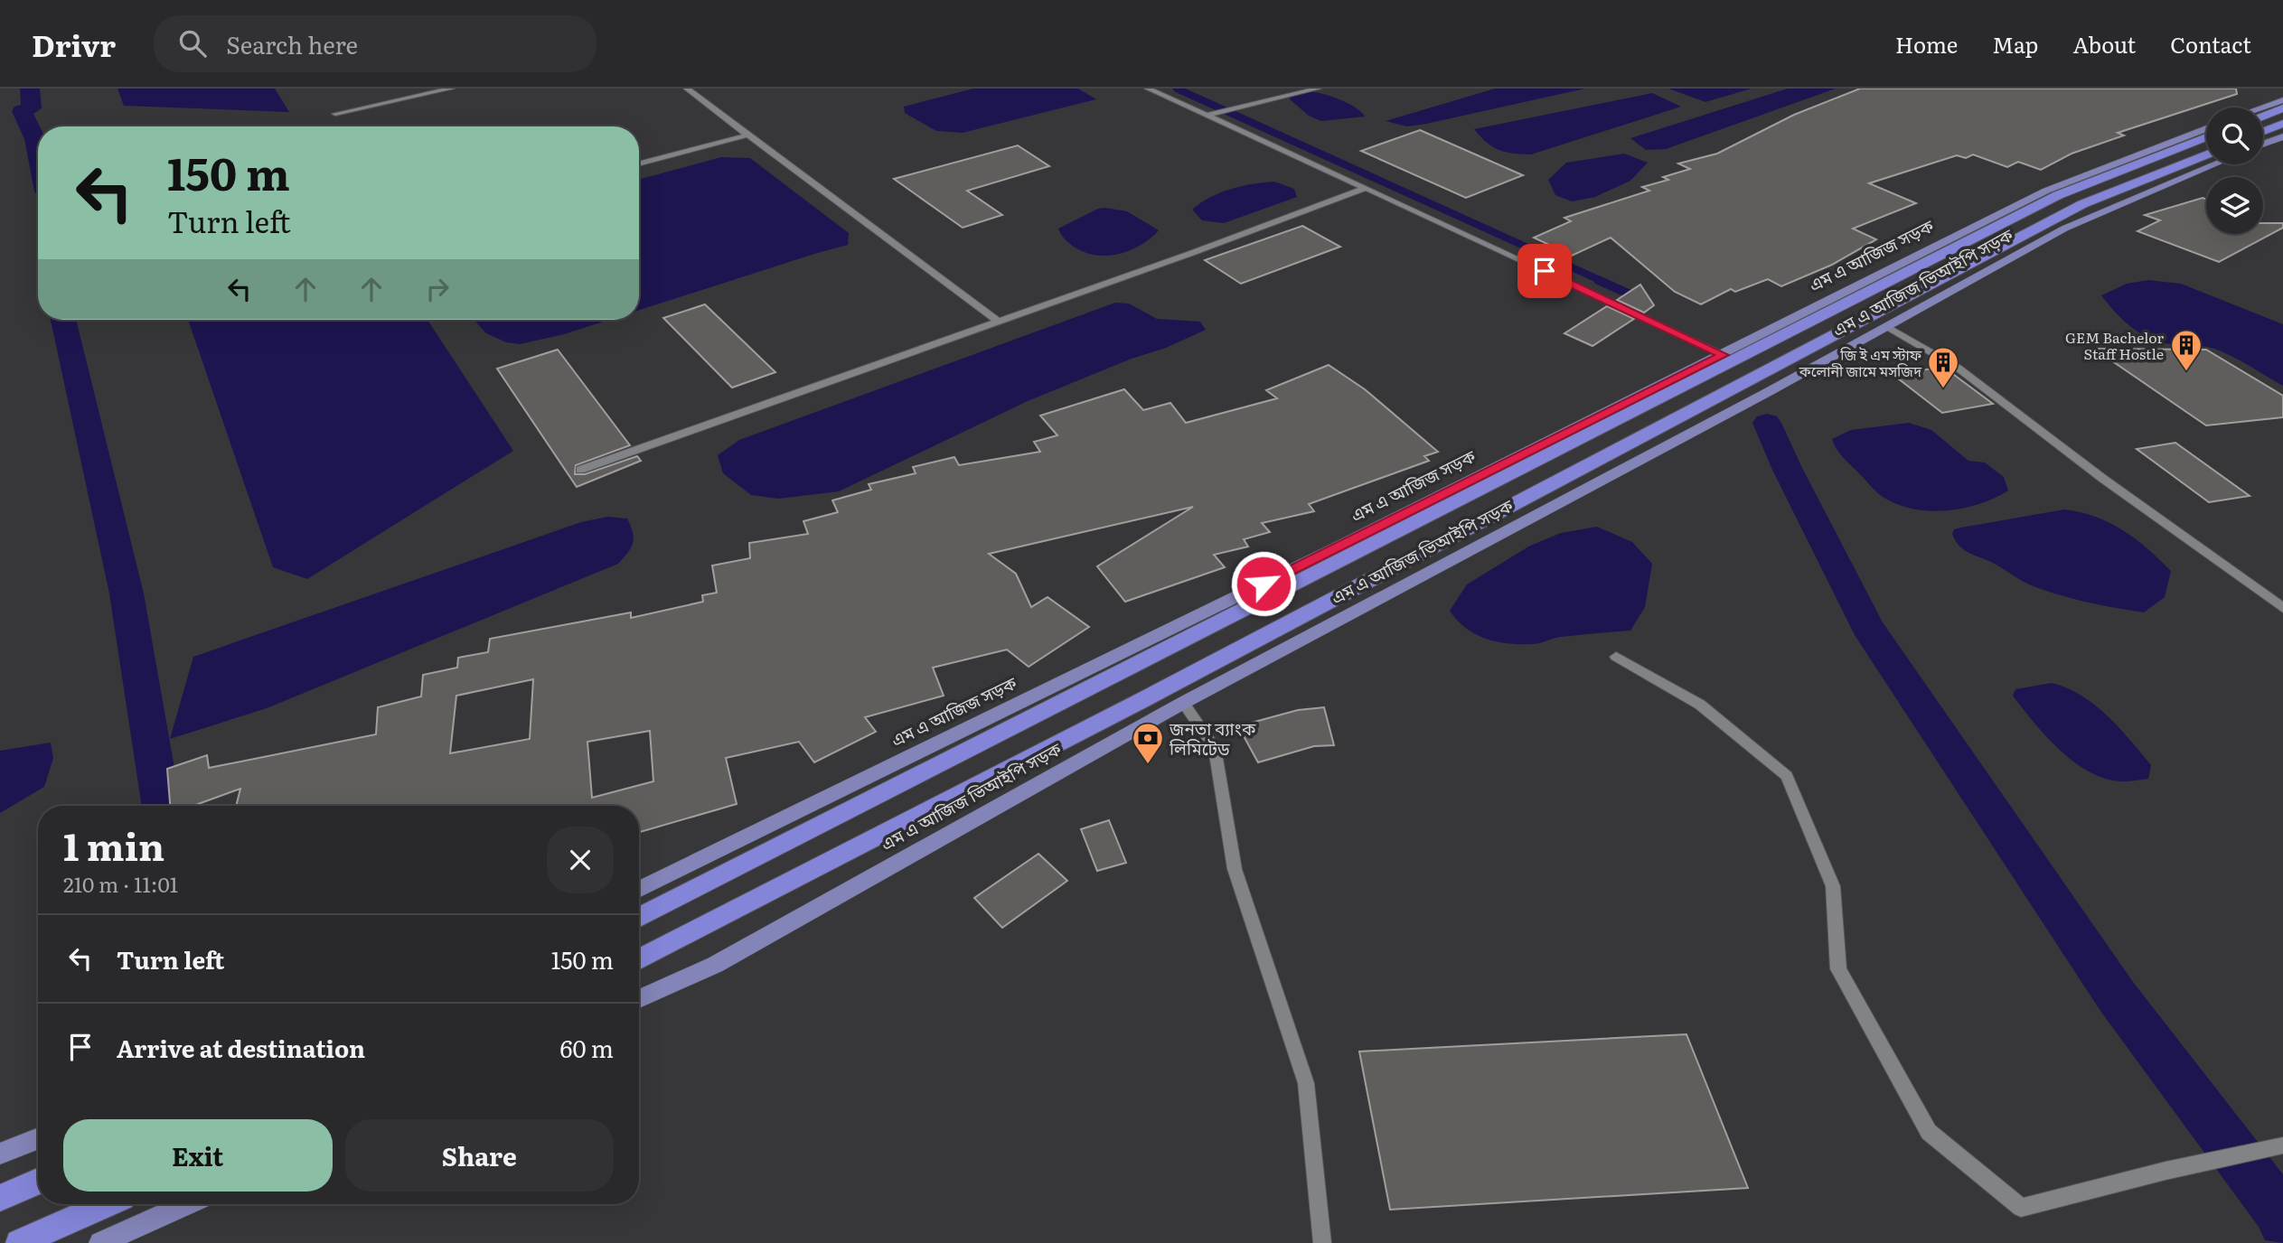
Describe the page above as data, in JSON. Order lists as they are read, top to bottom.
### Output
{
  "streets": {
    "main road": ["এম এ আজিজ সড়ক", "এম এ আজিজ ভিআইপি সড়ক"]
  },
  "places": {
    "building": ["GEM Bachelor Staff Hostle", "জি ই এম স্টাফ কলোনী জামে মসজিদ"],
    "bank": ["জনতা ব্যাংক লিমিটেড"]
  },
  "page": {
    "header": "Drivr",
    "search": "Search here",
    "nav": [
      "Home",
      "Map",
      "About",
      "Contact"
    ],
    "turn": ["150 m", "Turn left"],
    "heading": ["1 min", "210 m · 11:01"],
    "list": [
      {
        "name": "Turn left",
        "value": "150 m"
      },
      {
        "name": "Arrive at destination",
        "value": "60 m"
      }
    ],
    "buttons": ["Exit", "Share"]
  }
}
